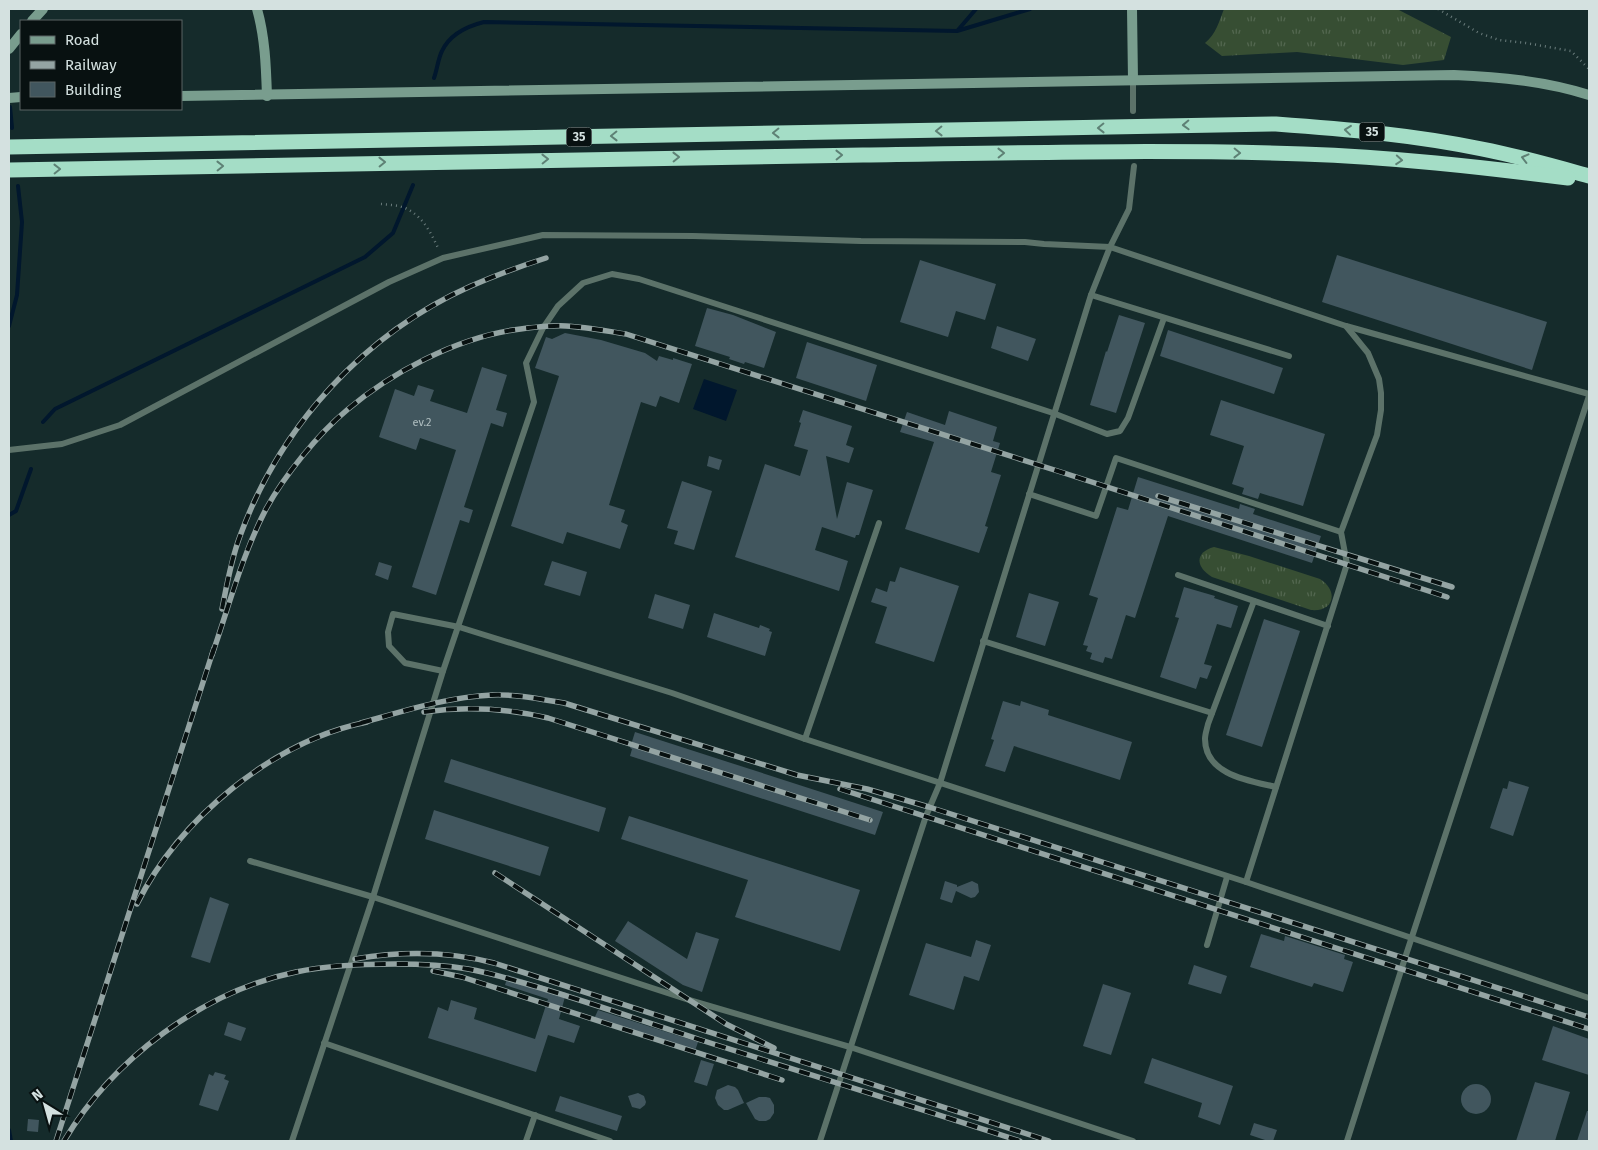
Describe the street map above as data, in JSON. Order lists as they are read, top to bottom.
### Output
{
  "streets": {
    "highway": ["35"]
  },
  "house_numbers": ["ev.2"],
  "legend": ["Road", "Railway", "Building"],
  "north": "top left"
}
